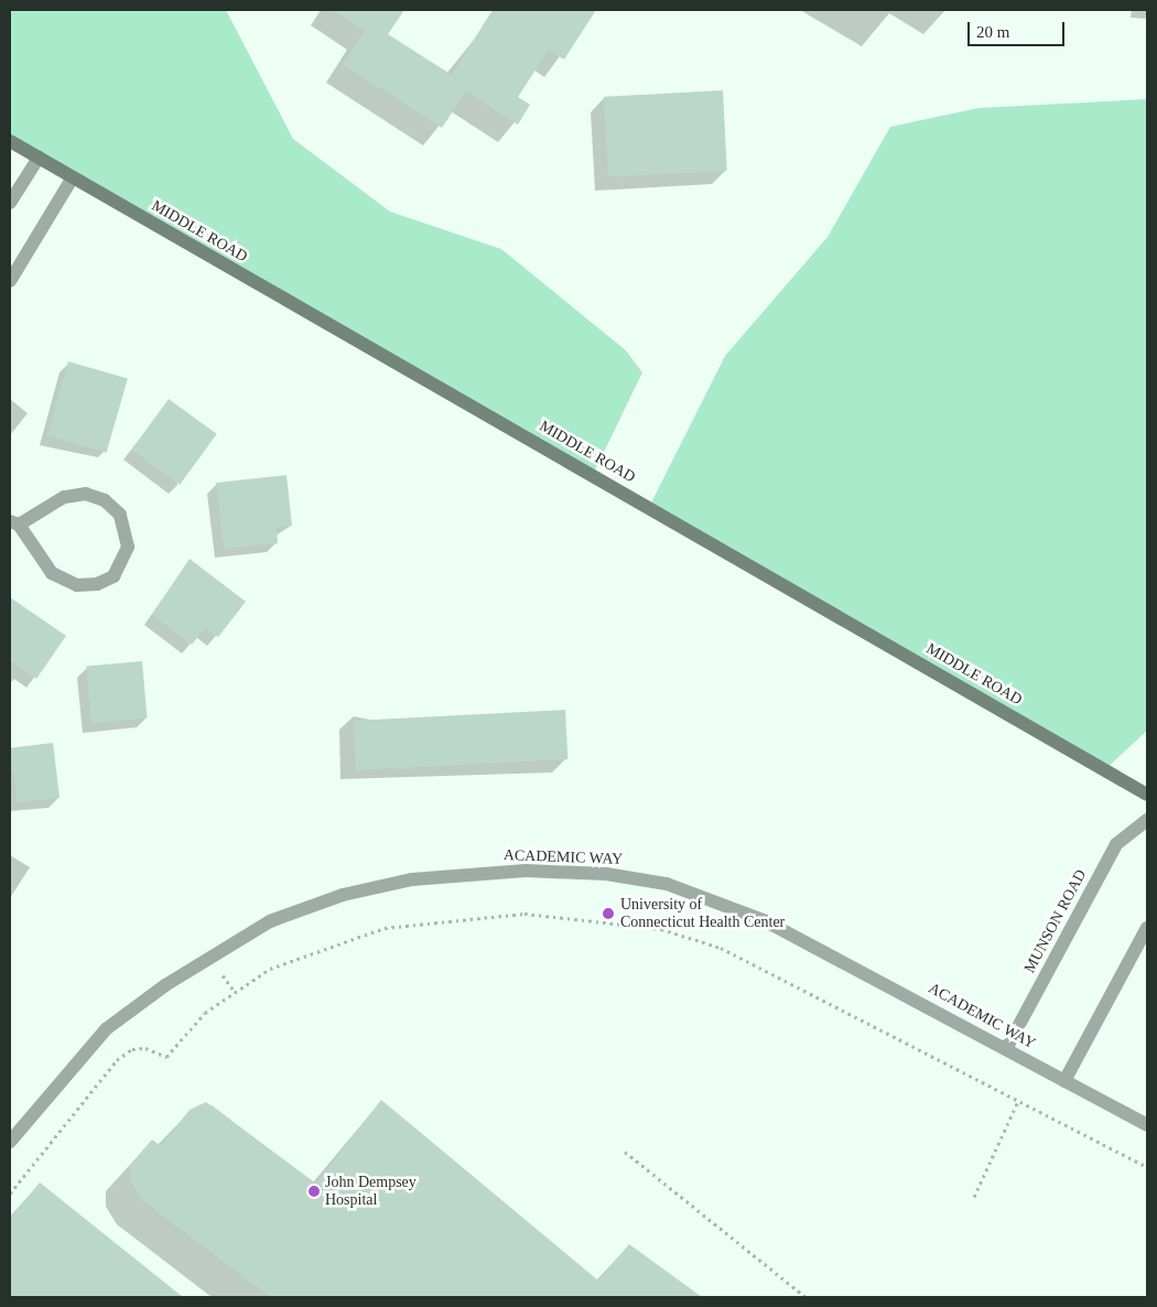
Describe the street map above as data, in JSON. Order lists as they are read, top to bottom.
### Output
{
  "streets": {
    "street": ["MIDDLE ROAD", "ACADEMIC WAY", "MUNSON ROAD"]
  },
  "crossings": [
    ["ACADEMIC WAY", "MUNSON ROAD"]
  ],
  "places": ["University of Connecticut Health Center", "John Dempsey Hospital"],
  "scale_bar": "20 m"
}
